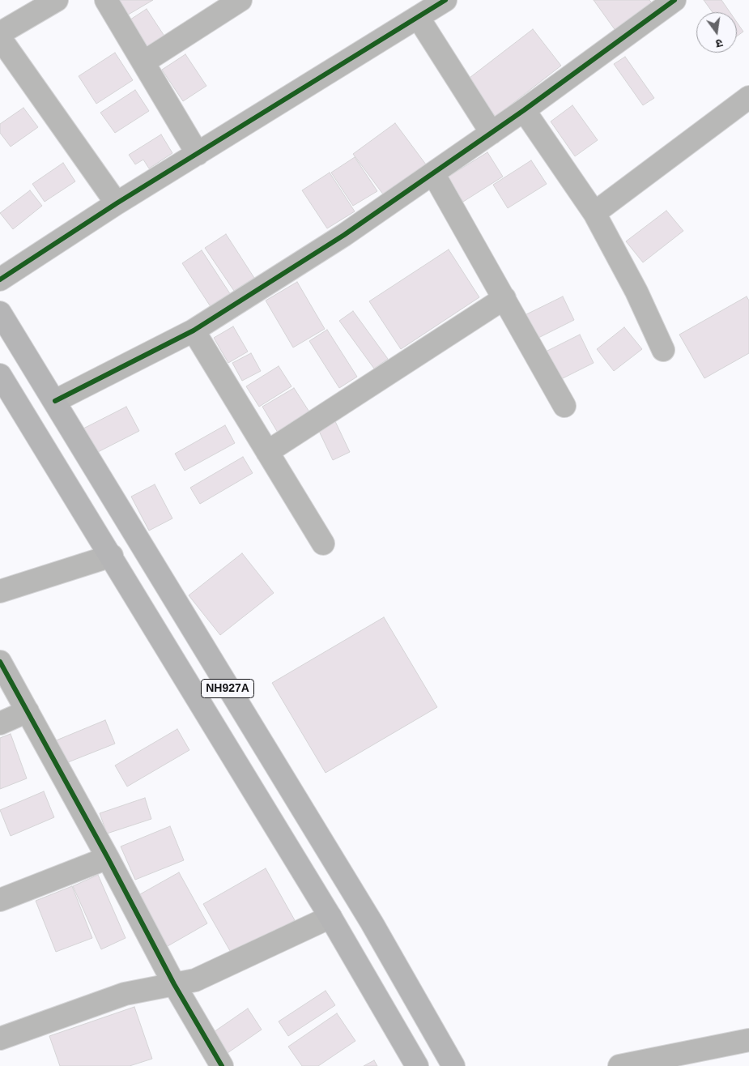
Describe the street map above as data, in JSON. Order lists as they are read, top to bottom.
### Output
{
  "streets": {
    "highway": ["NH927A"]
  },
  "north": "bottom"
}
